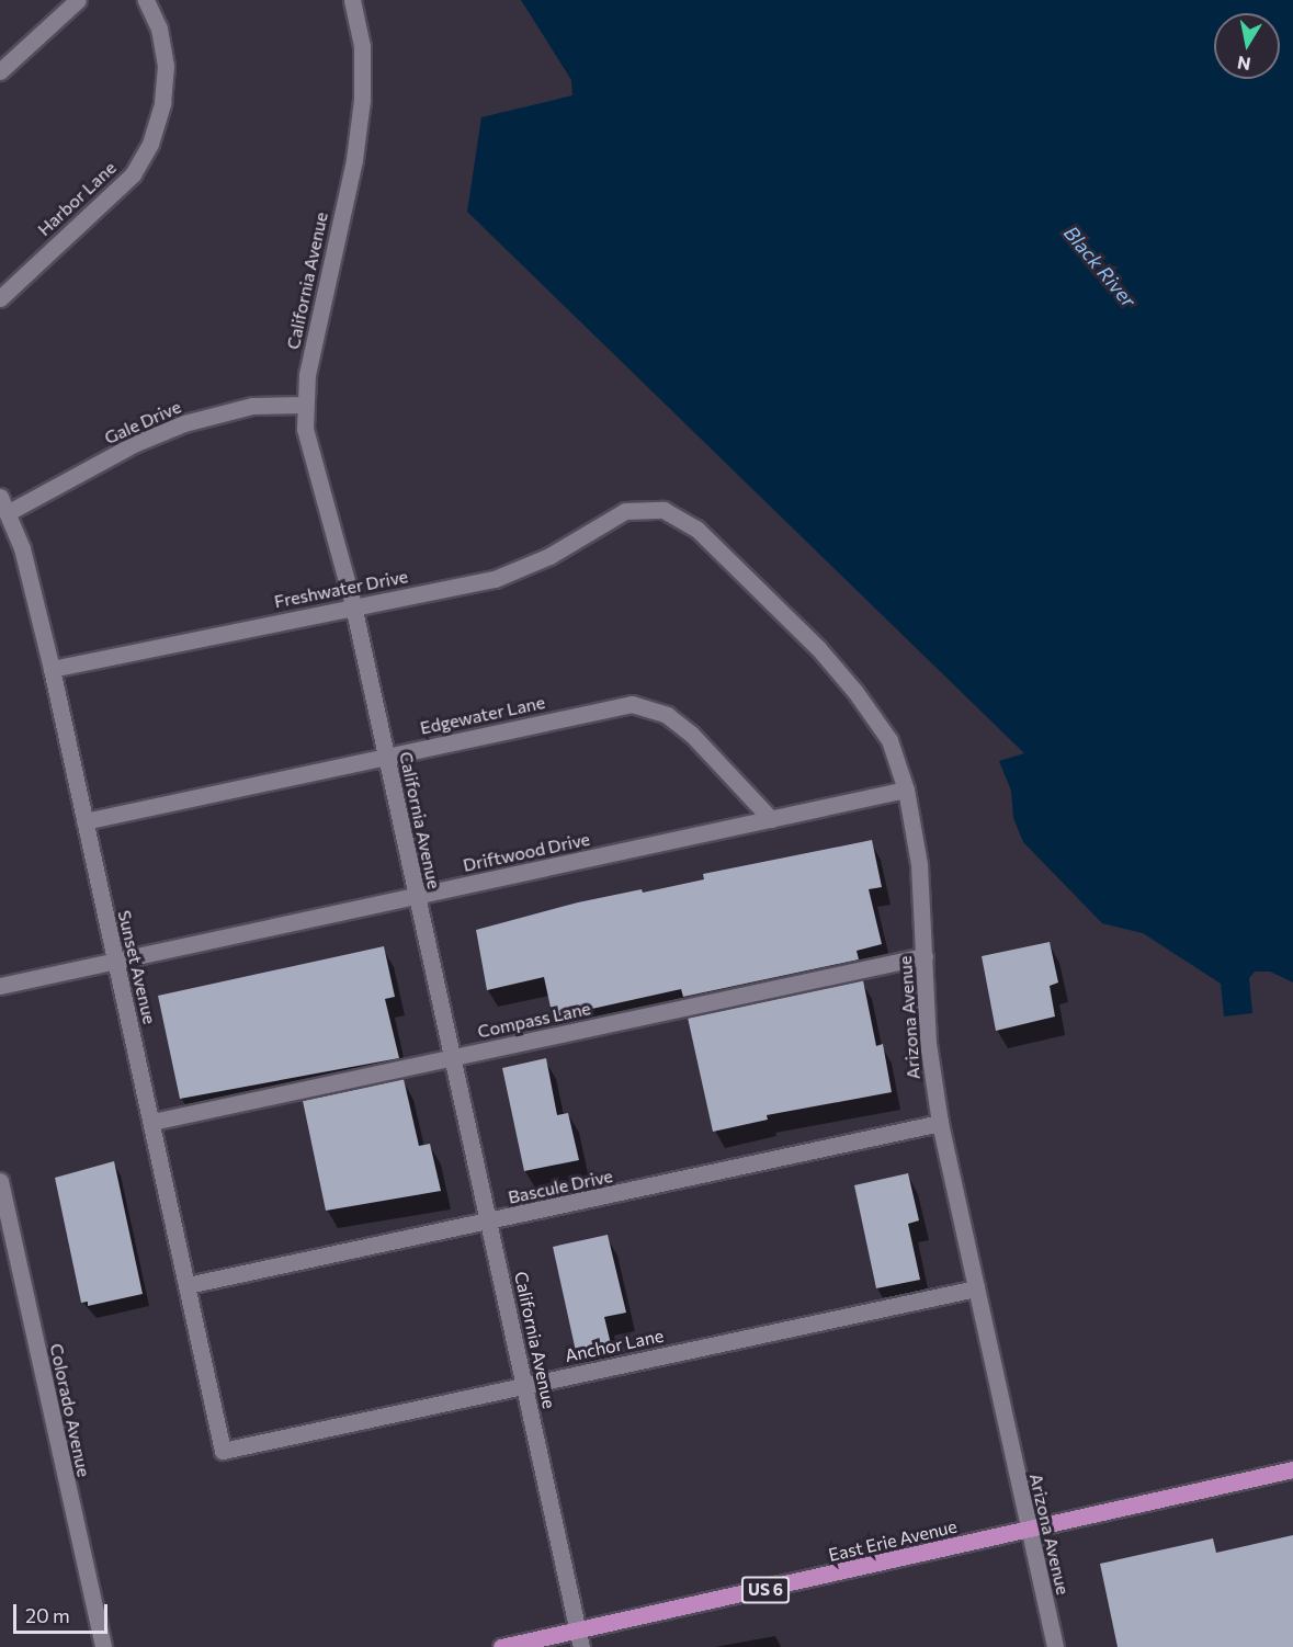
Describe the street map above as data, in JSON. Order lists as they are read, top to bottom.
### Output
{
  "streets": {
    "main road": ["East Erie Avenue", "US 6"],
    "street": [
      "Harbor Lane",
      "California Avenue",
      "Gale Drive",
      "Freshwater Drive",
      "Edgewater Lane",
      "Driftwood Drive",
      "Sunset Avenue",
      "Arizona Avenue",
      "Compass Lane",
      "Bascule Drive",
      "Anchor Lane",
      "Colorado Avenue"
    ]
  },
  "crossings": [
    ["California Avenue", "Gale Drive"],
    ["California Avenue", "Freshwater Drive"],
    ["California Avenue", "Edgewater Lane"],
    ["California Avenue", "Driftwood Drive"],
    ["California Avenue", "Compass Lane"],
    ["California Avenue", "Bascule Drive"],
    ["California Avenue", "Anchor Lane"],
    ["California Avenue", "East Erie Avenue"],
    ["Gale Drive", "Sunset Avenue"],
    ["Freshwater Drive", "Sunset Avenue"],
    ["Freshwater Drive", "Arizona Avenue"],
    ["Edgewater Lane", "Driftwood Drive"],
    ["Edgewater Lane", "Sunset Avenue"],
    ["Driftwood Drive", "Sunset Avenue"],
    ["Driftwood Drive", "Arizona Avenue"],
    ["Sunset Avenue", "Compass Lane"],
    ["Sunset Avenue", "Bascule Drive"],
    ["Sunset Avenue", "Anchor Lane"],
    ["Arizona Avenue", "Compass Lane"],
    ["Arizona Avenue", "Bascule Drive"],
    ["Arizona Avenue", "Anchor Lane"],
    ["Arizona Avenue", "East Erie Avenue"]
  ],
  "water": ["Black River"],
  "scale_bar": "20 m",
  "north": "bottom"
}
